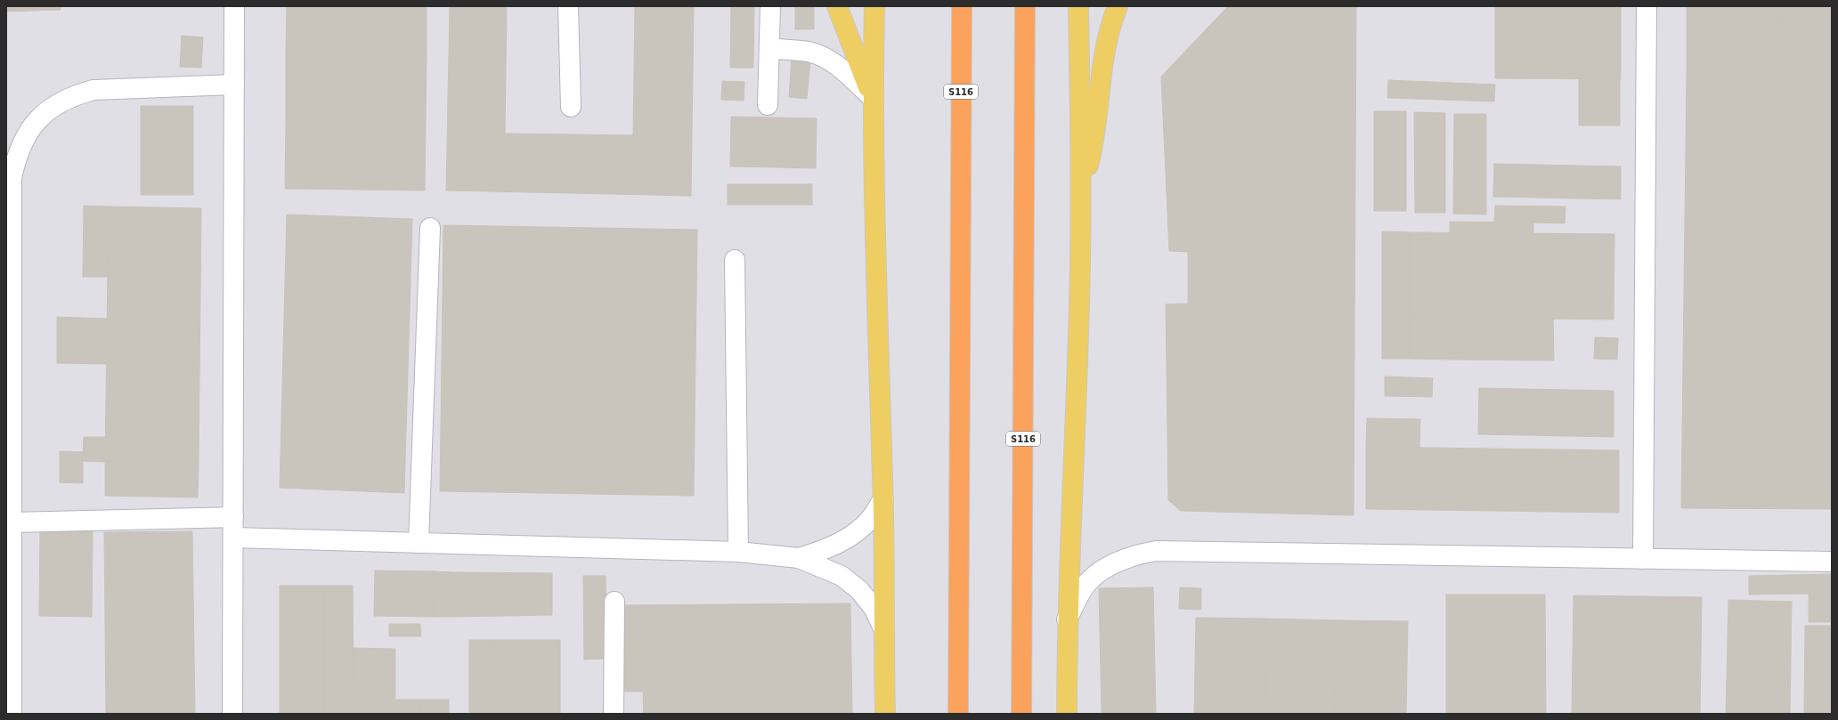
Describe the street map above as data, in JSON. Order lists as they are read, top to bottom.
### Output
{
  "streets": {
    "highway": ["S116"]
  }
}
